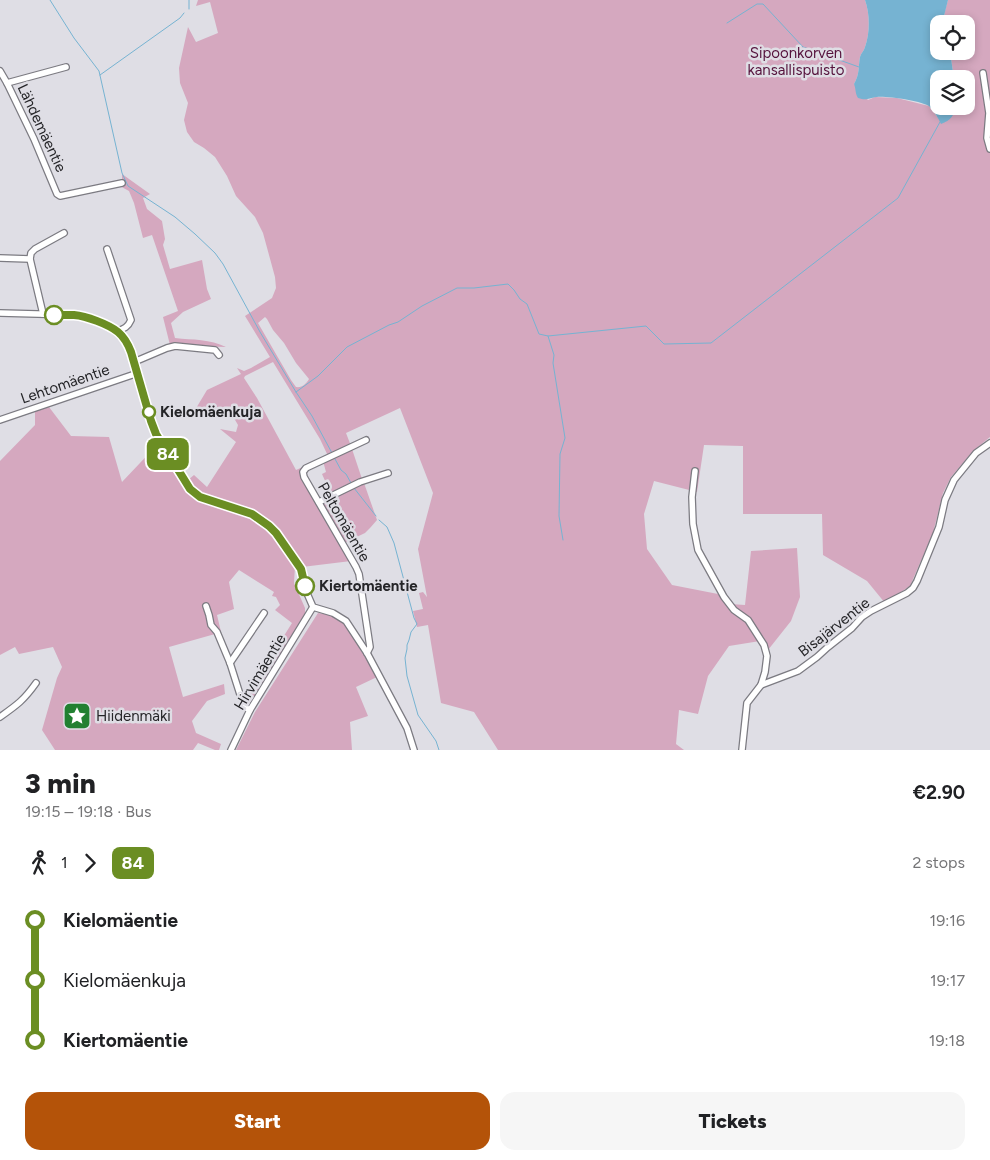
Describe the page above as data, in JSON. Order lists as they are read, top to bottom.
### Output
{
  "streets": {
    "street": [
      "Lähdemäentie",
      "Lehtomäentie",
      "Peltomäentie",
      "Bisajärventie",
      "Hirvimäentie"
    ]
  },
  "parks": ["Sipoonkorven kansallispuisto"],
  "places": {
    "other": ["Kielomäenkuja", "Kiertomäentie"],
    "place": ["Hiidenmäki"]
  },
  "lines": ["bus line 84"],
  "page": {
    "on_map": "84",
    "heading": ["3 min", "19:15 – 19:18 · Bus", "€2.90"],
    "legs": ["1", "84", "2 stops"],
    "list": [
      {
        "name": "Kielomäentie",
        "value": "19:16"
      },
      {
        "name": "Kielomäenkuja",
        "value": "19:17"
      },
      {
        "name": "Kiertomäentie",
        "value": "19:18"
      }
    ],
    "buttons": ["Start", "Tickets"]
  }
}
